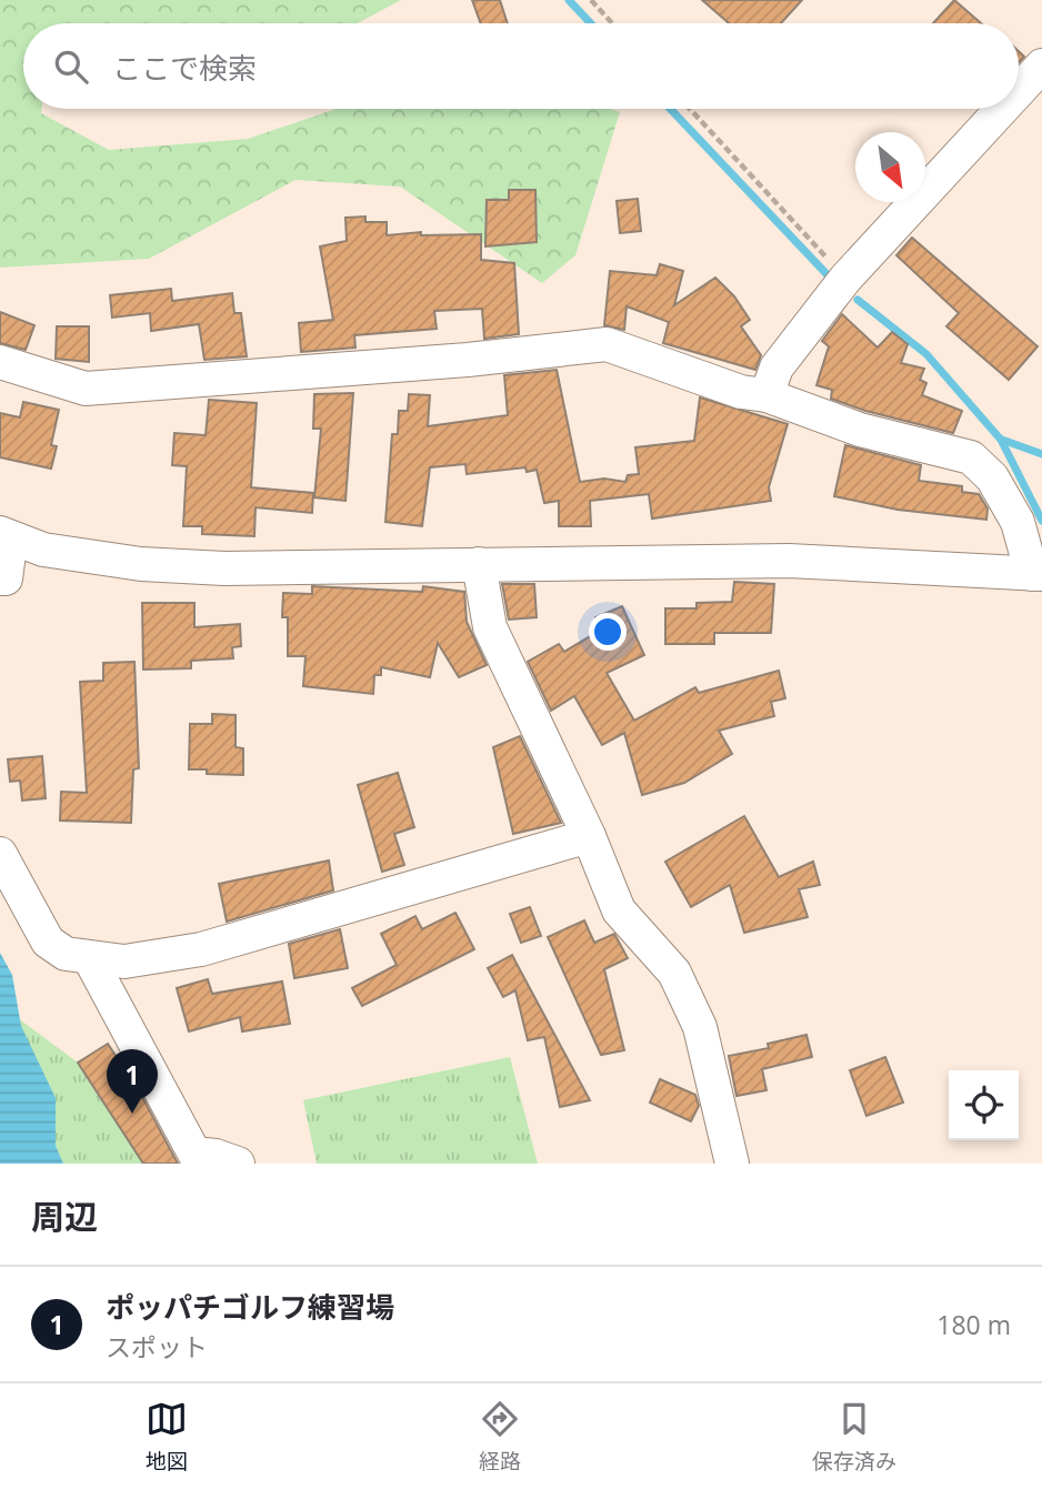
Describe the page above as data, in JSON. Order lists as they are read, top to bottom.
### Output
{
  "north": "bottom right",
  "page": {
    "search": "ここで検索",
    "pins": "1",
    "heading": "周辺",
    "list": [
      {
        "mark": "1",
        "name": "ポッパチゴルフ練習場",
        "note": "スポット",
        "value": "180 m"
      }
    ],
    "nav": ["地図", "経路", "保存済み"]
  }
}
